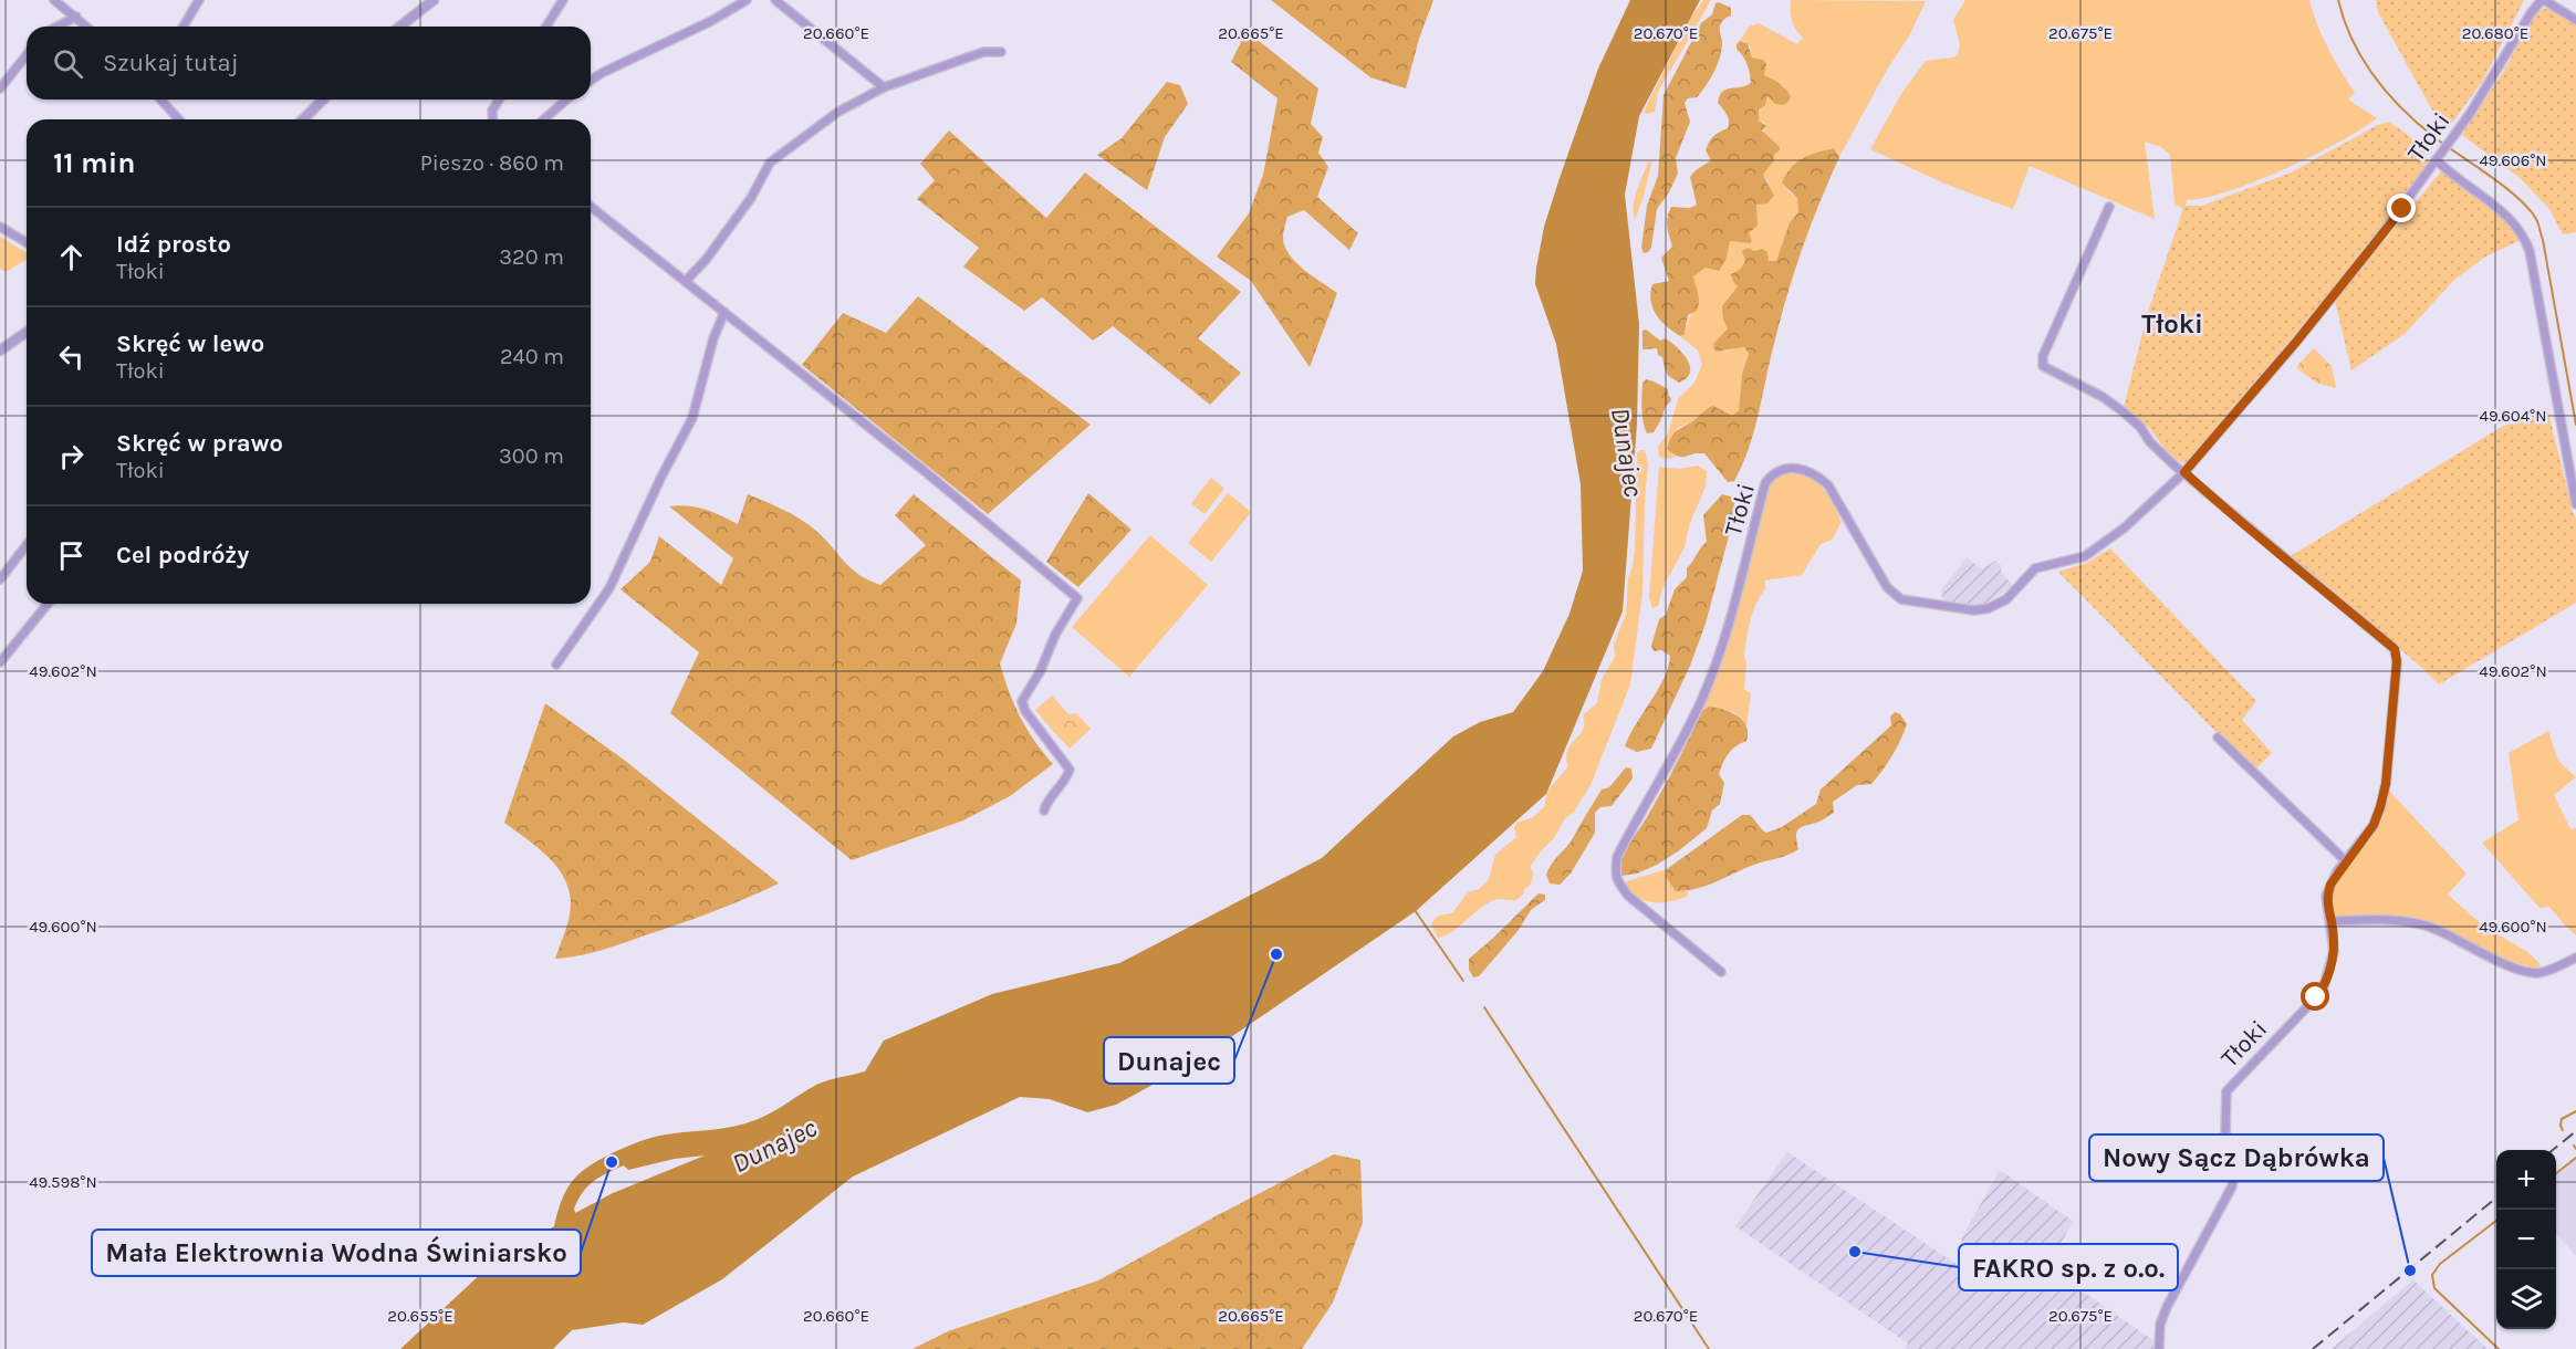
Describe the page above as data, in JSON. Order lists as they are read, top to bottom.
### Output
{
  "streets": {
    "street": ["Tłoki"]
  },
  "districts": ["Tłoki"],
  "water": ["Dunajec"],
  "places": [
    "Dunajec",
    "Mała Elektrownia Wodna Świniarsko",
    "FAKRO sp. z o.o.",
    "Nowy Sącz Dąbrówka"
  ],
  "page": {
    "search": "Szukaj tutaj",
    "heading": ["11 min", "Pieszo · 860 m"],
    "list": [
      ["Idź prosto", "Tłoki", "320 m"],
      ["Skręć w lewo", "Tłoki", "240 m"],
      ["Skręć w prawo", "Tłoki", "300 m"],
      "Cel podróży"
    ],
    "map_buttons": ["+", "−"]
  },
  "coordinates": [
    "20.660°E",
    "20.665°E",
    "20.670°E",
    "20.675°E",
    "20.680°E",
    "49.606°N",
    "49.604°N",
    "49.602°N",
    "49.600°N",
    "49.598°N",
    "20.655°E"
  ]
}
